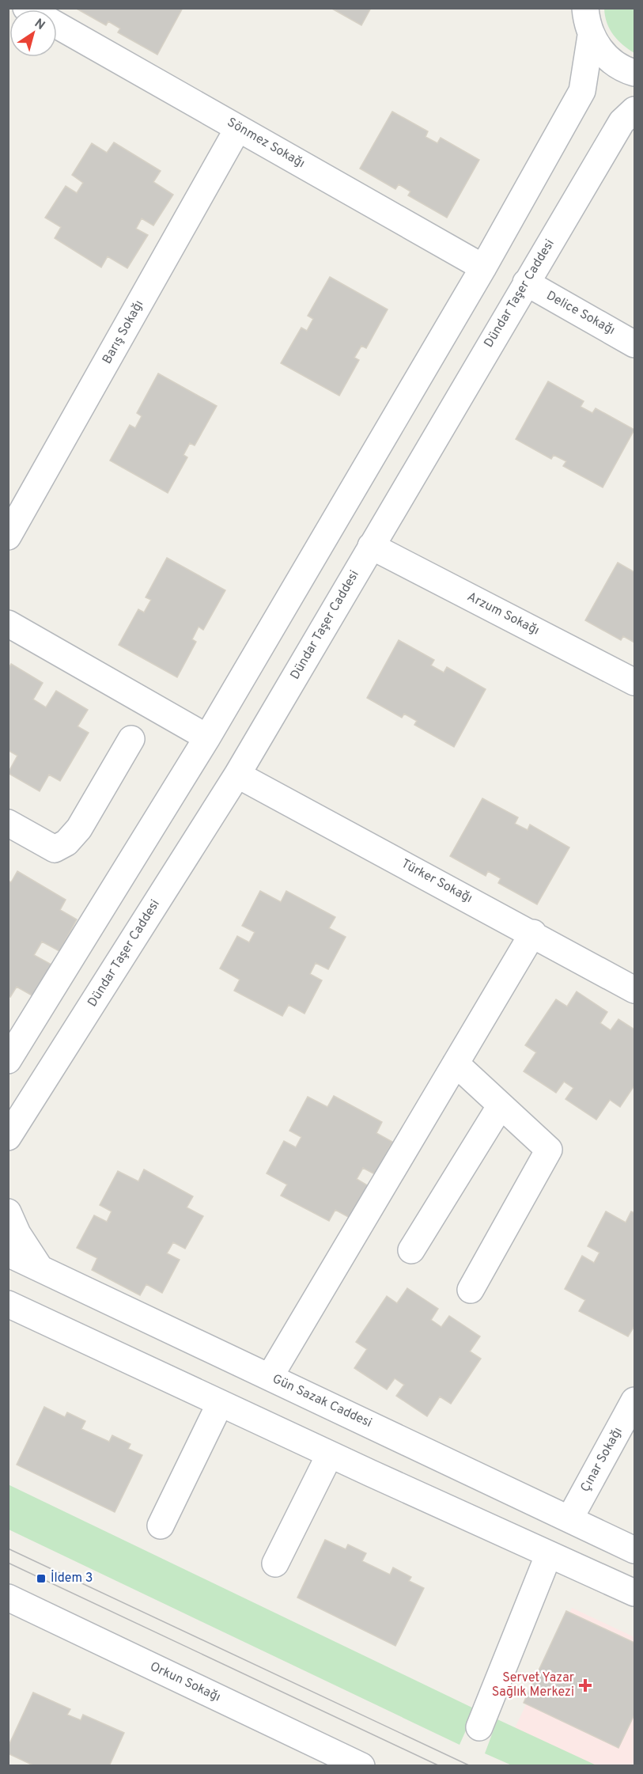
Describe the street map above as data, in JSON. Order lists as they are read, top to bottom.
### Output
{
  "streets": {
    "street": [
      "Sönmez Sokağı",
      "Dündar Taşer Caddesi",
      "Delice Sokağı",
      "Barış Sokağı",
      "Arzum Sokağı",
      "Türker Sokağı",
      "Gün Sazak Caddesi",
      "Çınar Sokağı",
      "Orkun Sokağı"
    ]
  },
  "crossings": [
    ["Sönmez Sokağı", "Barış Sokağı"],
    ["Dündar Taşer Caddesi", "Delice Sokağı"],
    ["Dündar Taşer Caddesi", "Arzum Sokağı"],
    ["Dündar Taşer Caddesi", "Türker Sokağı"],
    ["Gün Sazak Caddesi", "Çınar Sokağı"]
  ],
  "places": {
    "transit": ["İldem 3"],
    "health": ["Servet Yazar Sağlık Merkezi"]
  },
  "north": "top right"
}
